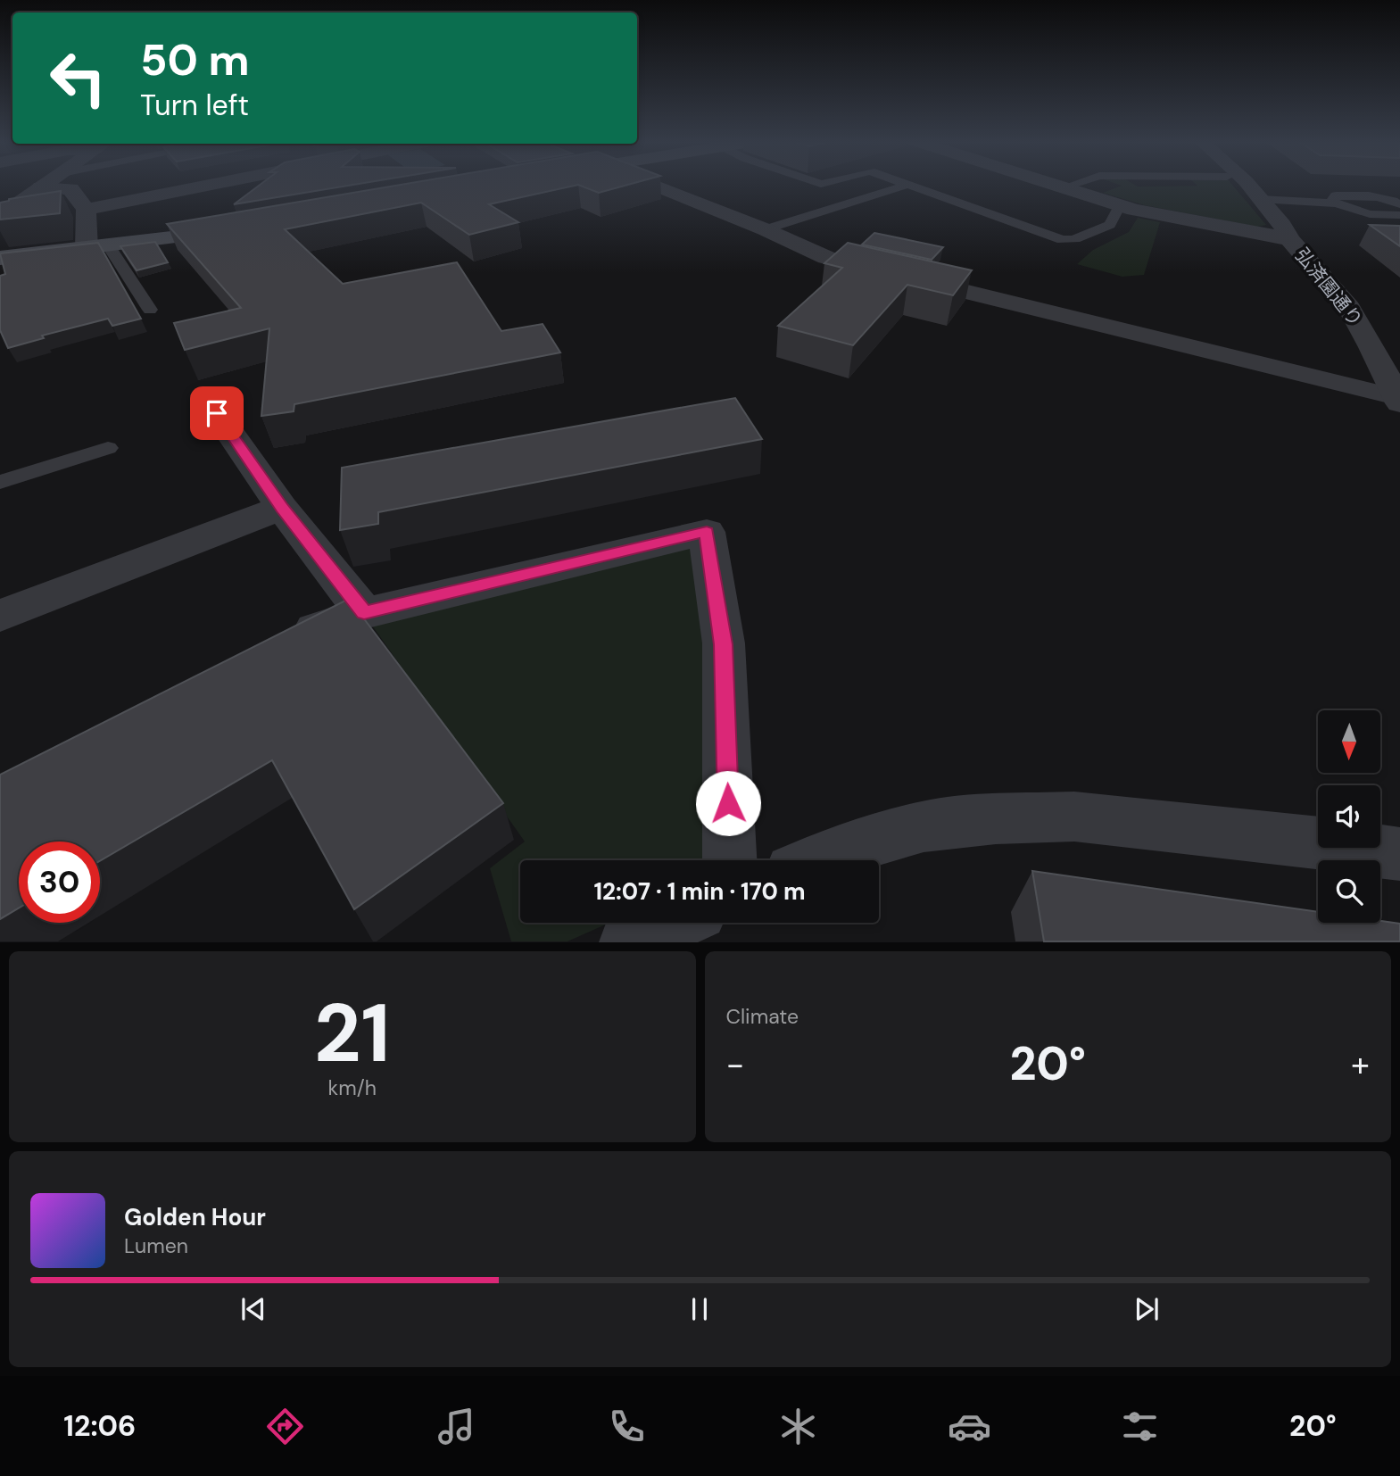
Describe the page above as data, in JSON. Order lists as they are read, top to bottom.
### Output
{
  "streets": {
    "street": ["弘済園通り"]
  },
  "north": "bottom",
  "page": {
    "turn": ["50 m", "Turn left"],
    "limit": "30",
    "trip": "12:07 · 1 min · 170 m",
    "tile": [
      ["21", "km/h"],
      "Climate"
    ],
    "heat": ["−", "20°", "+"],
    "song": ["Golden Hour", "Lumen"],
    "tabs": ["12:06", "20°"]
  }
}
